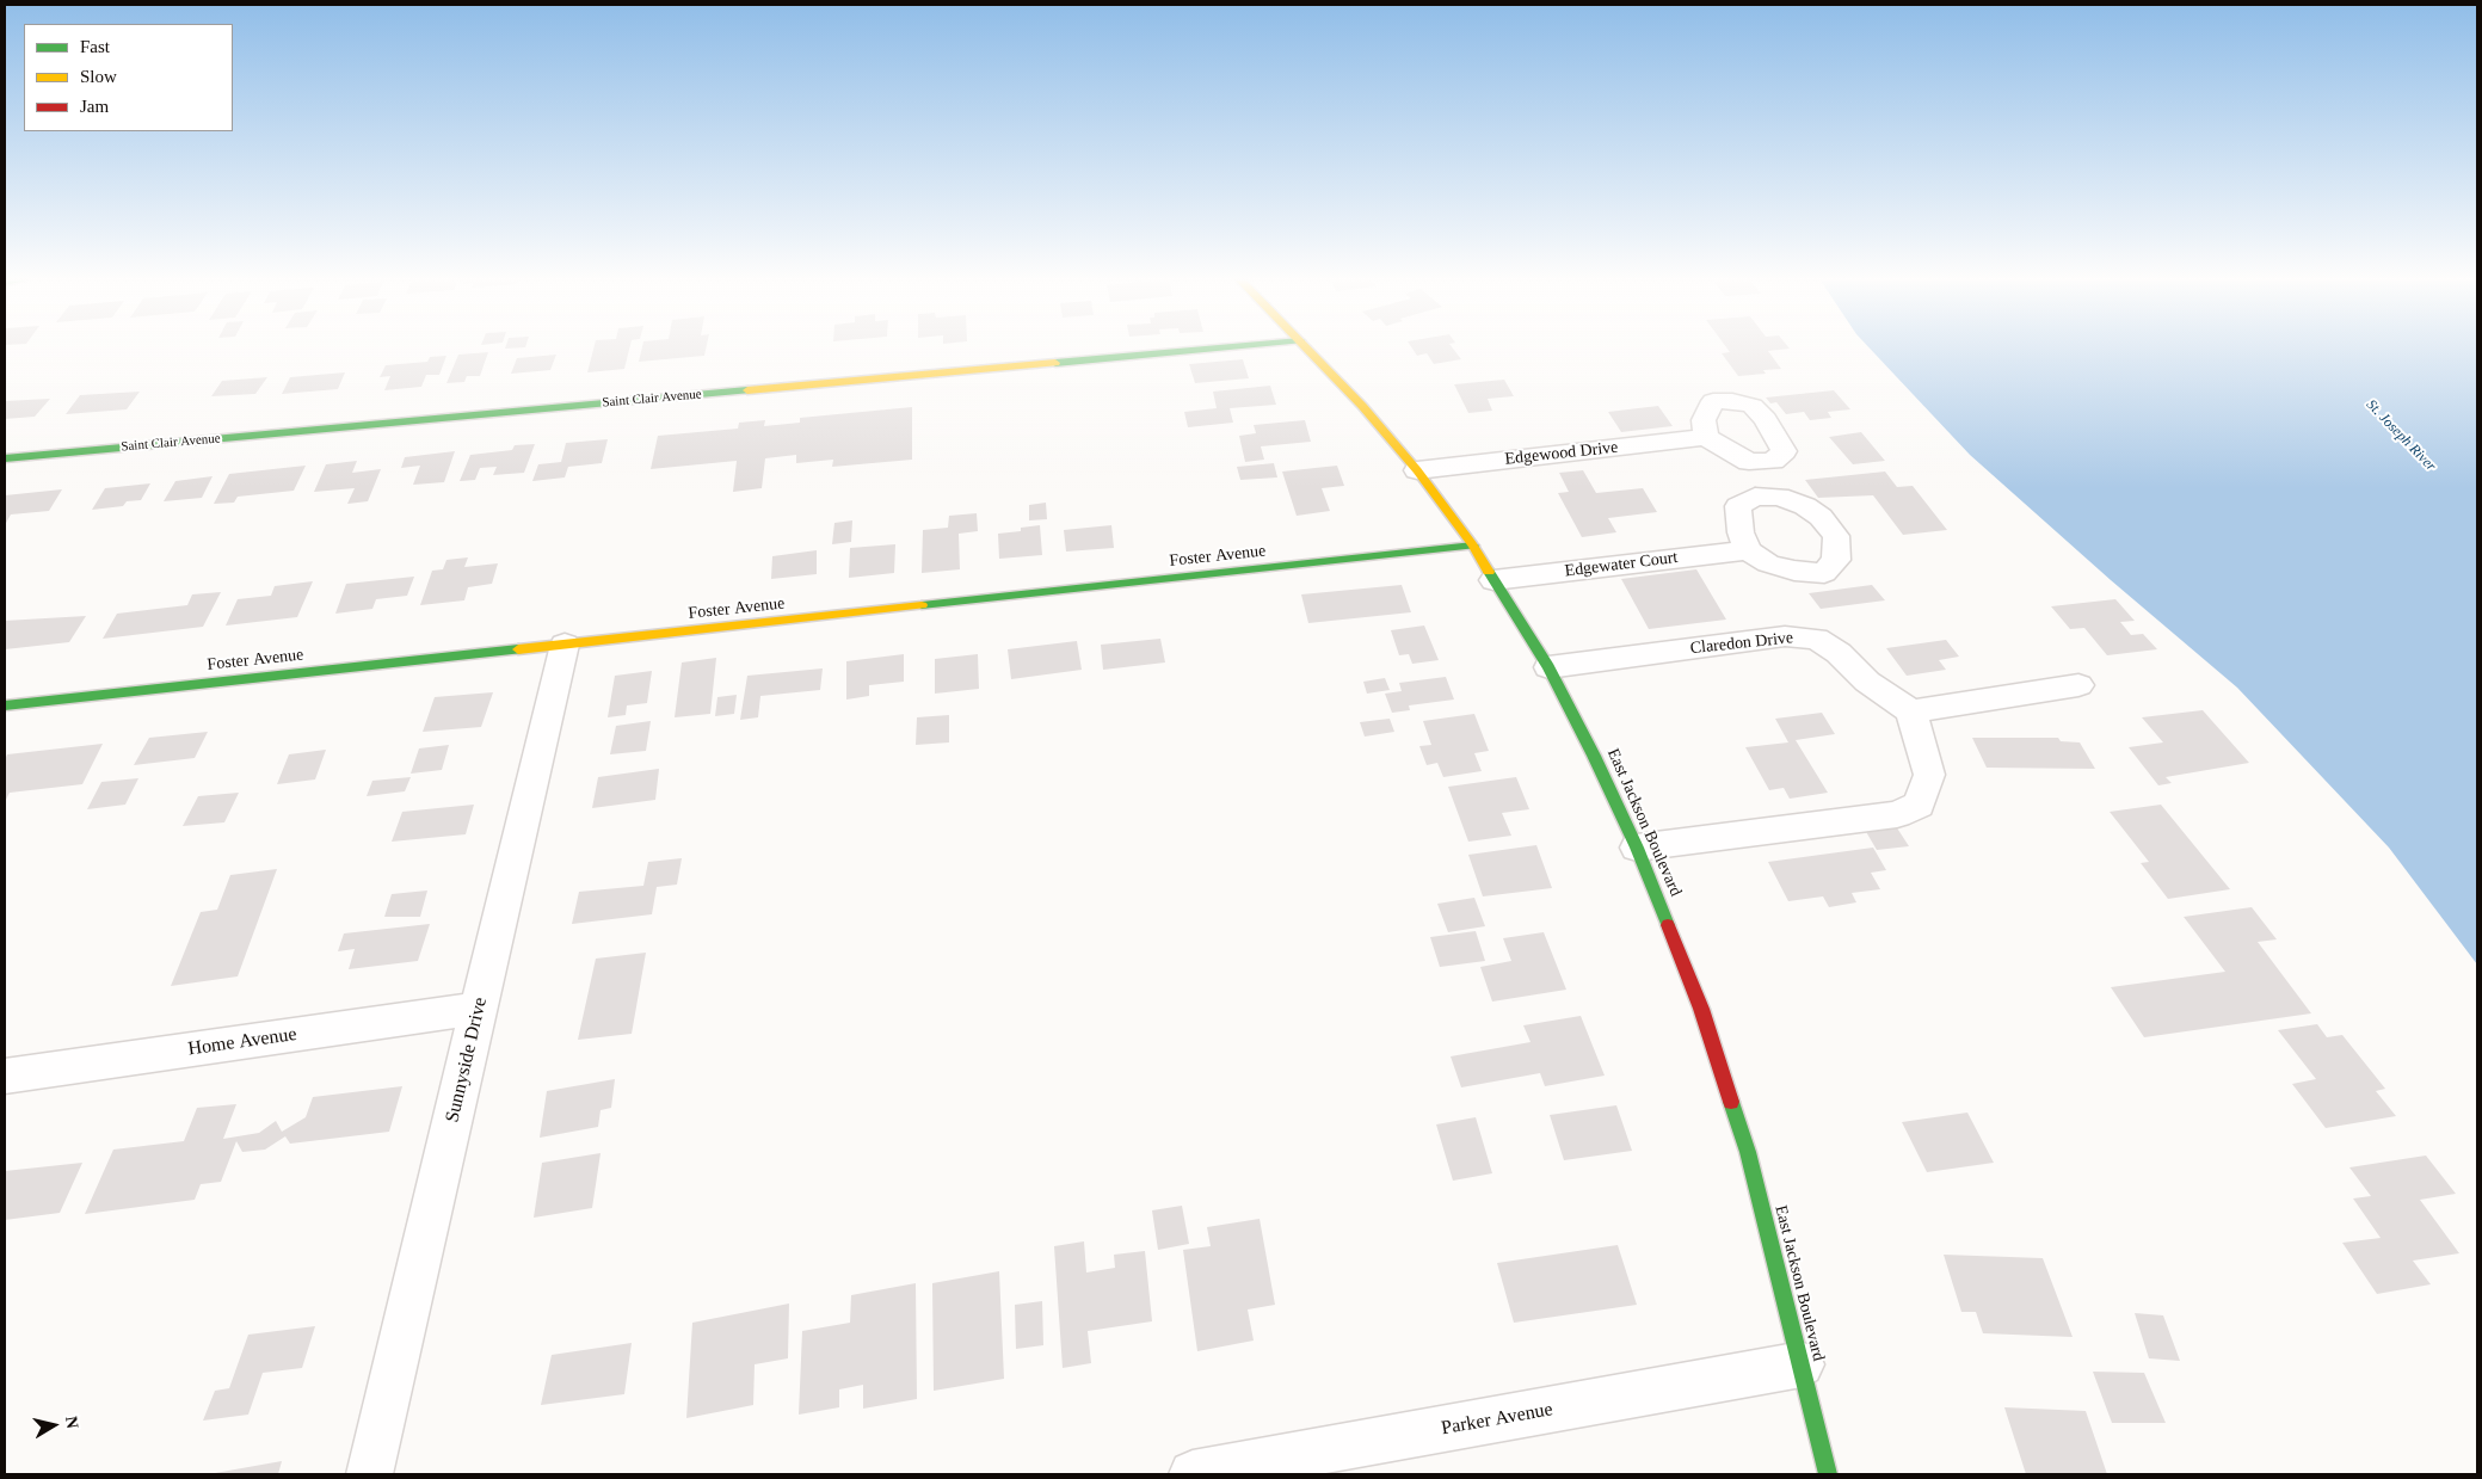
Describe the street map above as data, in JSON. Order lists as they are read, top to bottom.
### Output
{
  "streets": {
    "street": [
      "Saint Clair Avenue",
      "Edgewood Drive",
      "Foster Avenue",
      "Edgewater Court",
      "Claredon Drive",
      "East Jackson Boulevard",
      "Home Avenue",
      "Sunnyside Drive",
      "Parker Avenue"
    ]
  },
  "crossings": [
    ["Edgewood Drive", "East Jackson Boulevard"],
    ["Foster Avenue", "East Jackson Boulevard"],
    ["Foster Avenue", "Sunnyside Drive"],
    ["Edgewater Court", "East Jackson Boulevard"],
    ["Claredon Drive", "East Jackson Boulevard"],
    ["East Jackson Boulevard", "Parker Avenue"],
    ["Home Avenue", "Sunnyside Drive"]
  ],
  "water": ["St. Joseph River"],
  "legend": ["Fast", "Slow", "Jam"],
  "north": "right"
}
